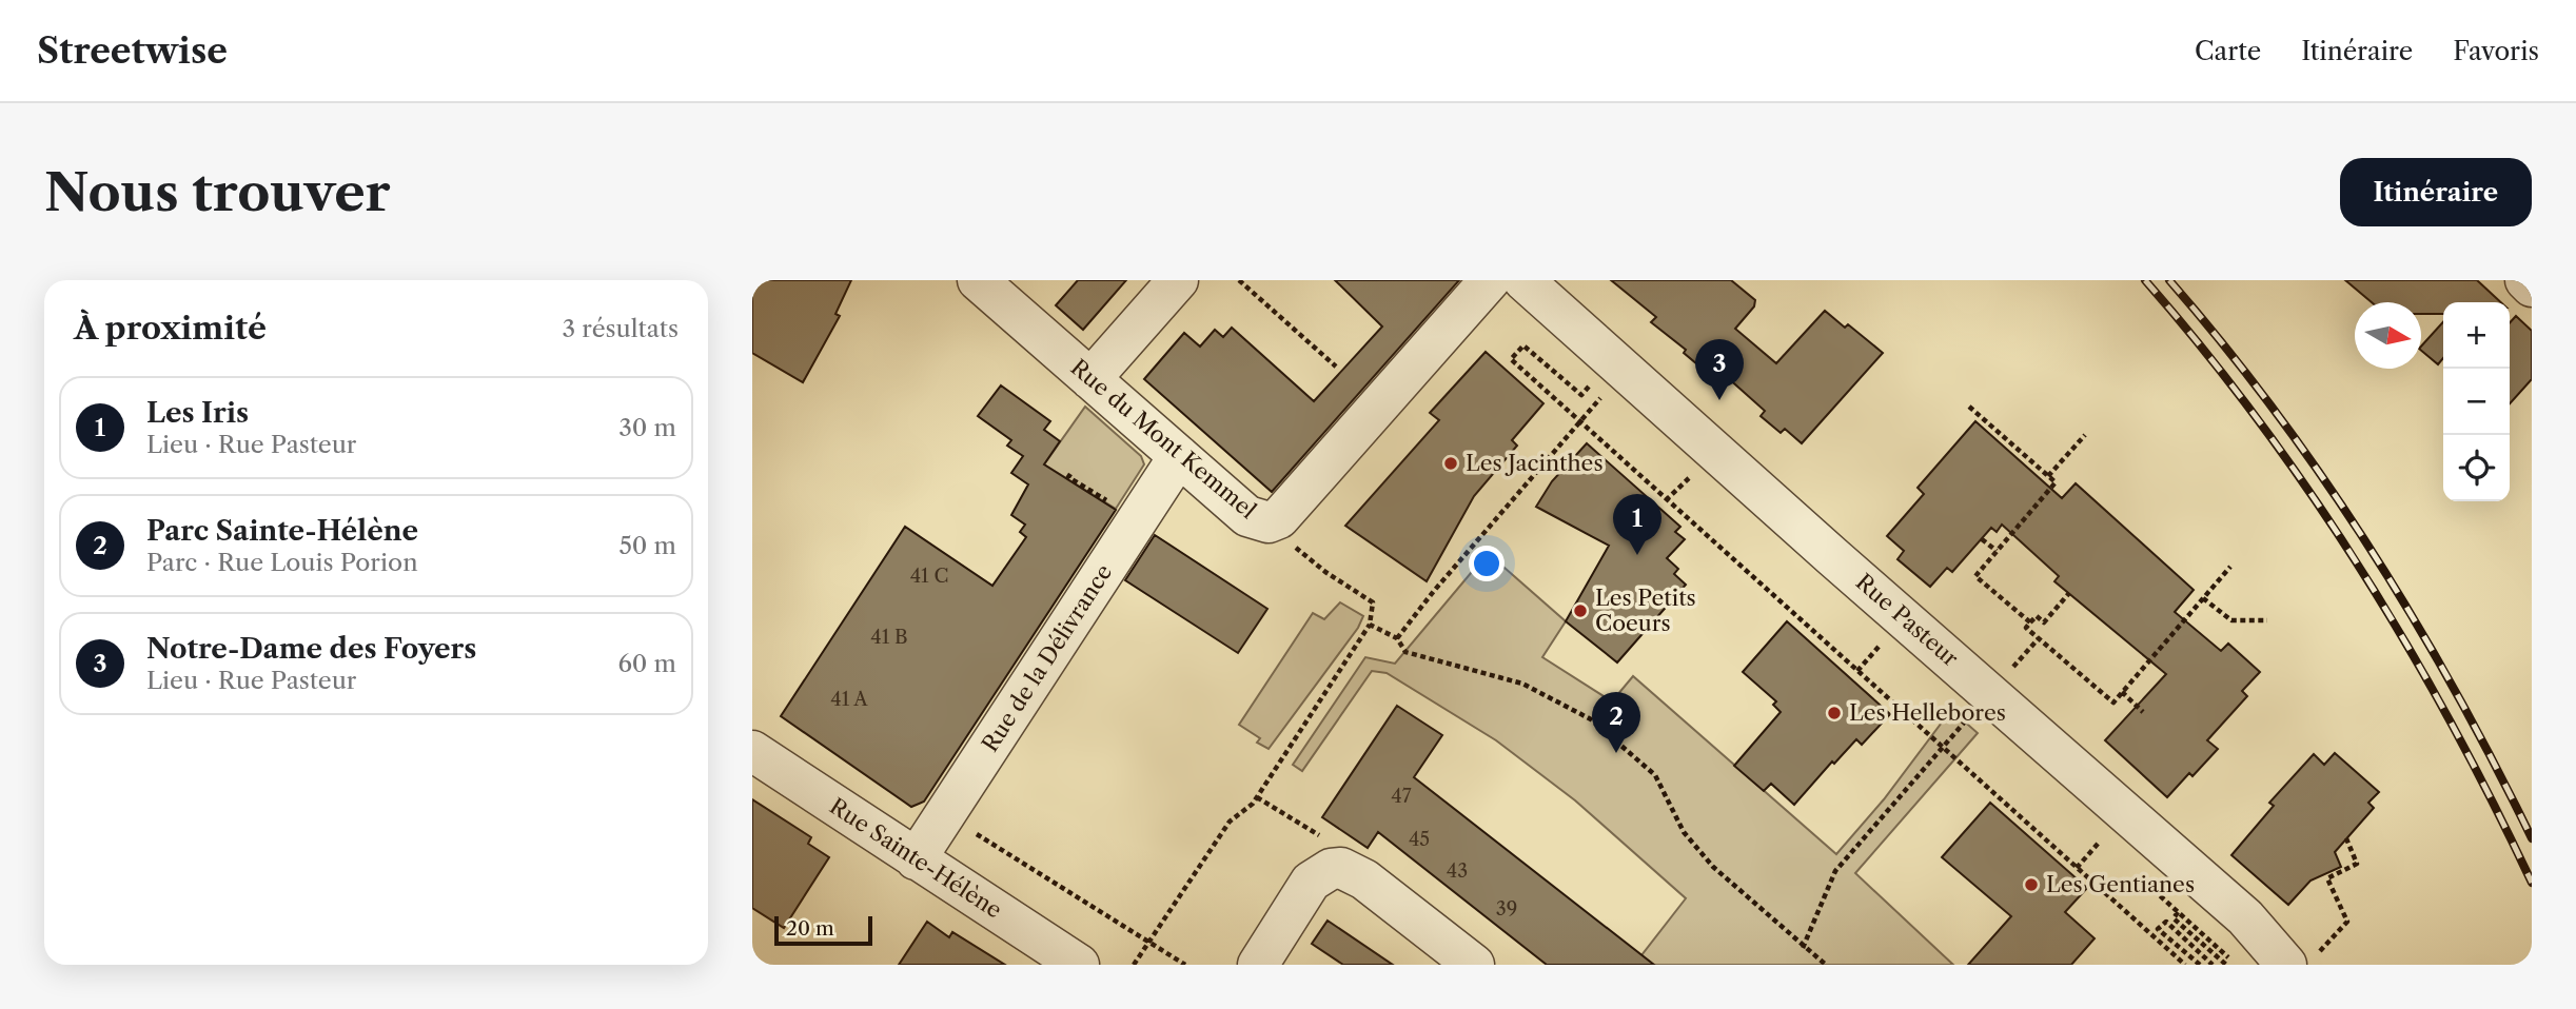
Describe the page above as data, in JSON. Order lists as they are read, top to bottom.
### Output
{
  "streets": {
    "street": [
      "Rue du Mont Kemmel",
      "Rue Pasteur",
      "Rue de la Délivrance",
      "Rue Sainte-Hélène"
    ]
  },
  "crossings": [
    ["Rue du Mont Kemmel", "Rue de la Délivrance"],
    ["Rue de la Délivrance", "Rue Sainte-Hélène"]
  ],
  "places": [
    "Les Jacinthes",
    "Les Petits Coeurs",
    "Les Hellebores",
    "Les Gentianes"
  ],
  "house_numbers": [
    "41 C",
    "41 B",
    "41 A",
    "47",
    "45",
    "43",
    "39"
  ],
  "scale_bar": "20 m",
  "north": "right",
  "page": {
    "header": "Streetwise",
    "nav": ["Carte", "Itinéraire", "Favoris"],
    "buttons": "Itinéraire",
    "title": "Nous trouver",
    "heading": ["À proximité", "3 résultats"],
    "map_buttons": ["+", "−"],
    "pins": ["3", "1", "2"],
    "list": [
      {
        "mark": "1",
        "name": "Les Iris",
        "note": "Lieu · Rue Pasteur",
        "value": "30 m"
      },
      {
        "mark": "2",
        "name": "Parc Sainte-Hélène",
        "note": "Parc · Rue Louis Porion",
        "value": "50 m"
      },
      {
        "mark": "3",
        "name": "Notre-Dame des Foyers",
        "note": "Lieu · Rue Pasteur",
        "value": "60 m"
      }
    ],
    "scale": "20 m"
  }
}
